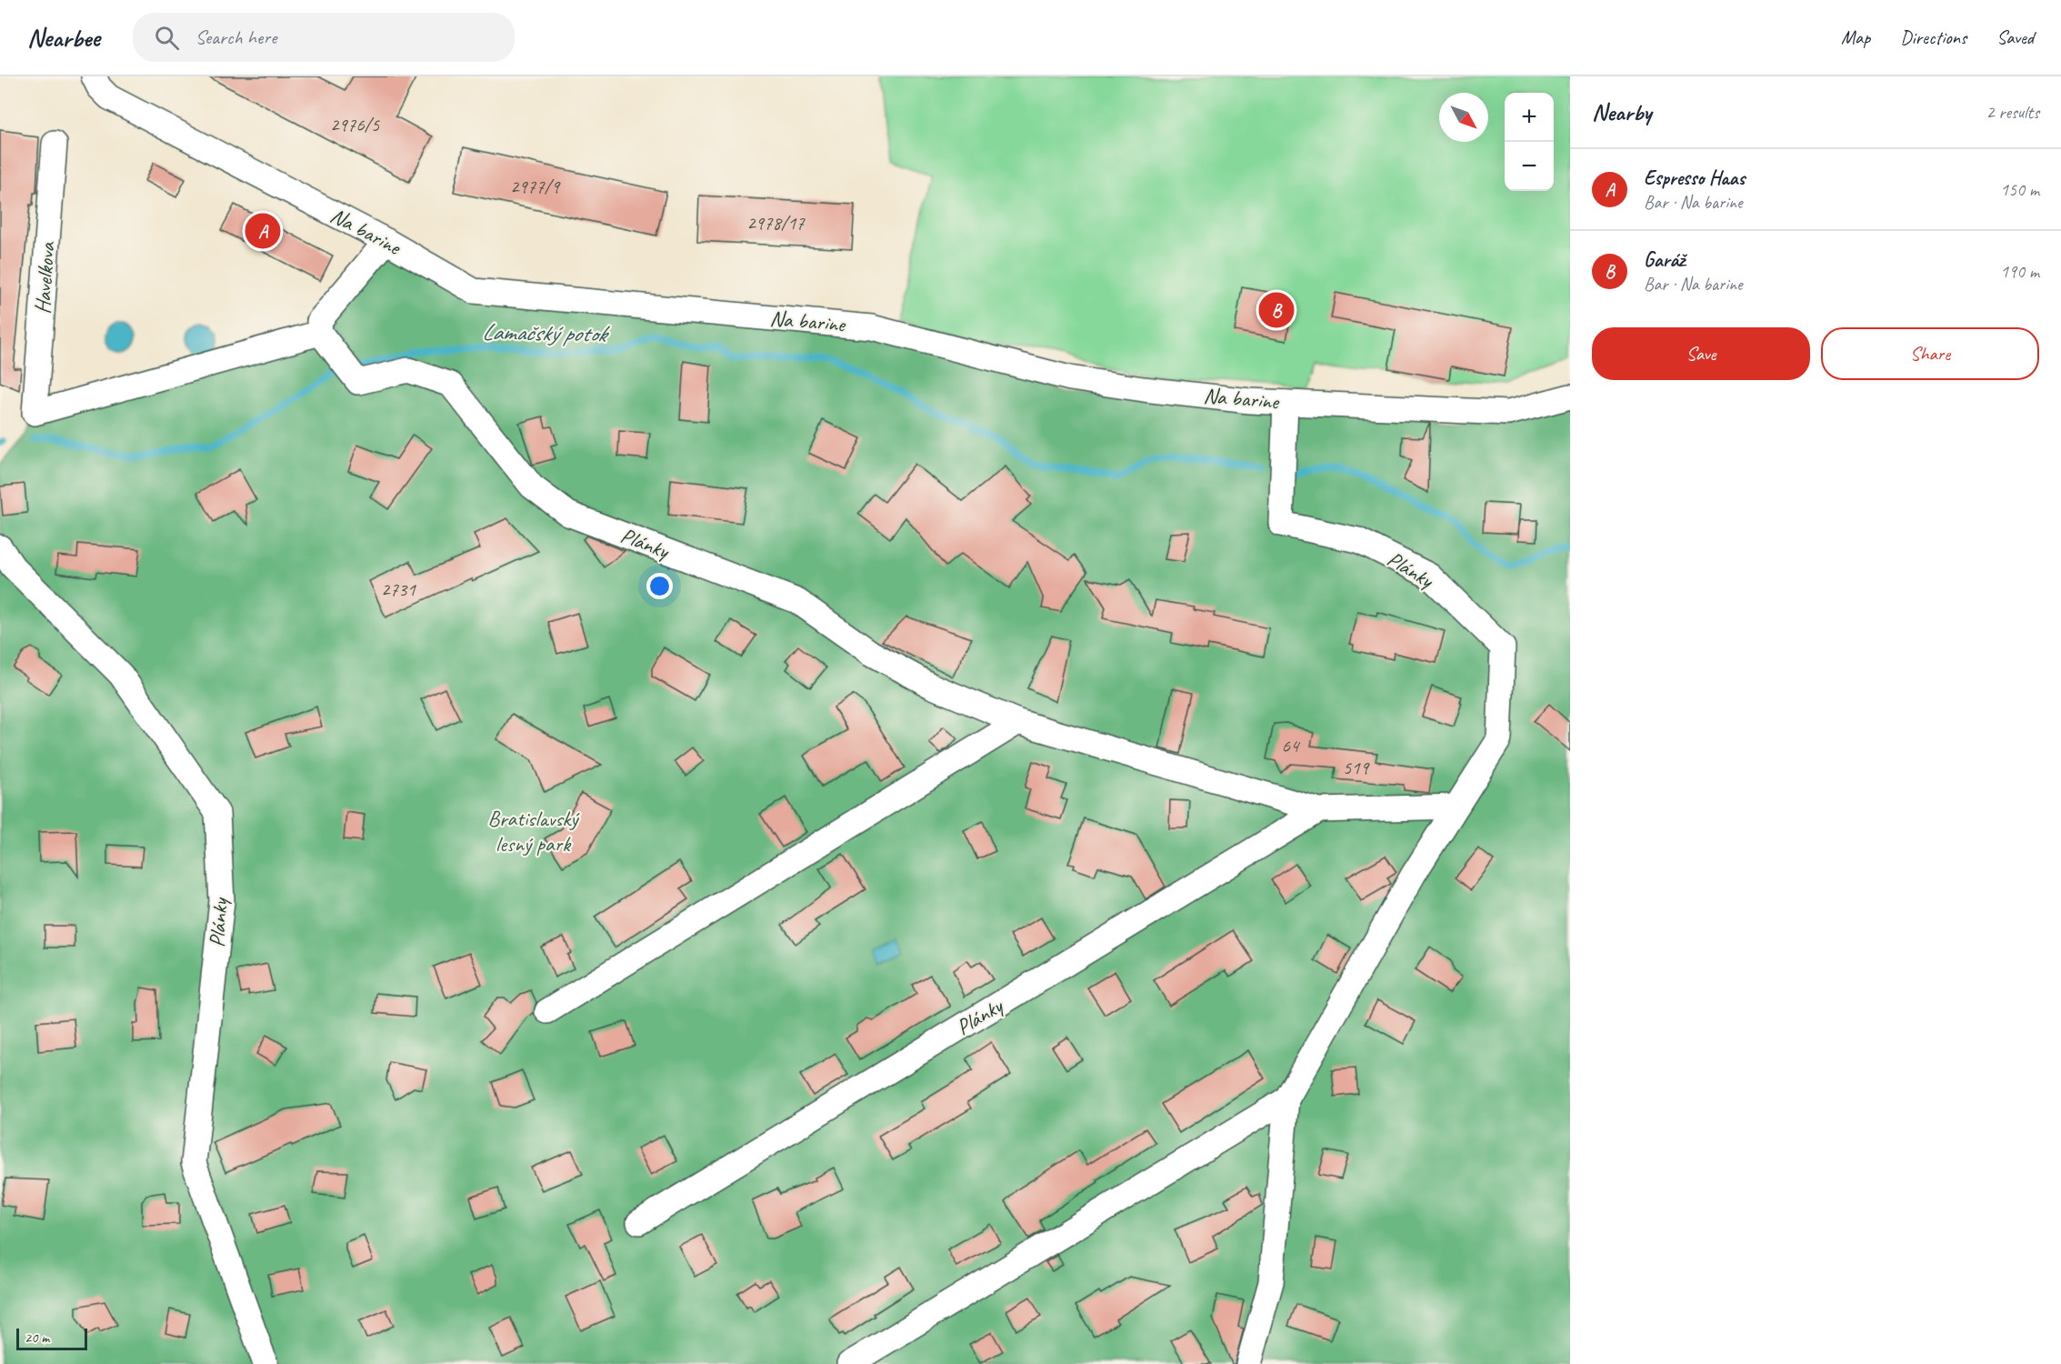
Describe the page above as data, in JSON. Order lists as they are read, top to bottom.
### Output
{
  "streets": {
    "street": ["Na barine", "Havelkova", "Plánky"]
  },
  "crossings": [
    ["Na barine", "Plánky"],
    ["Havelkova", "Plánky"]
  ],
  "water": ["Lamačský potok"],
  "parks": ["Bratislavský lesný park"],
  "house_numbers": [
    "2976/5",
    "2977/9",
    "2978/17",
    "2731",
    "64",
    "519"
  ],
  "scale_bar": "20 m",
  "north": "bottom right",
  "page": {
    "header": "Nearbee",
    "search": "Search here",
    "nav": ["Map", "Directions", "Saved"],
    "heading": ["Nearby", "2 results"],
    "map_buttons": ["+", "−"],
    "list": [
      {
        "mark": "A",
        "name": "Espresso Haas",
        "note": "Bar · Na barine",
        "value": "150 m"
      },
      {
        "mark": "B",
        "name": "Garáž",
        "note": "Bar · Na barine",
        "value": "190 m"
      }
    ],
    "pins": ["A", "B"],
    "buttons": ["Save", "Share"],
    "scale": "20 m"
  }
}
